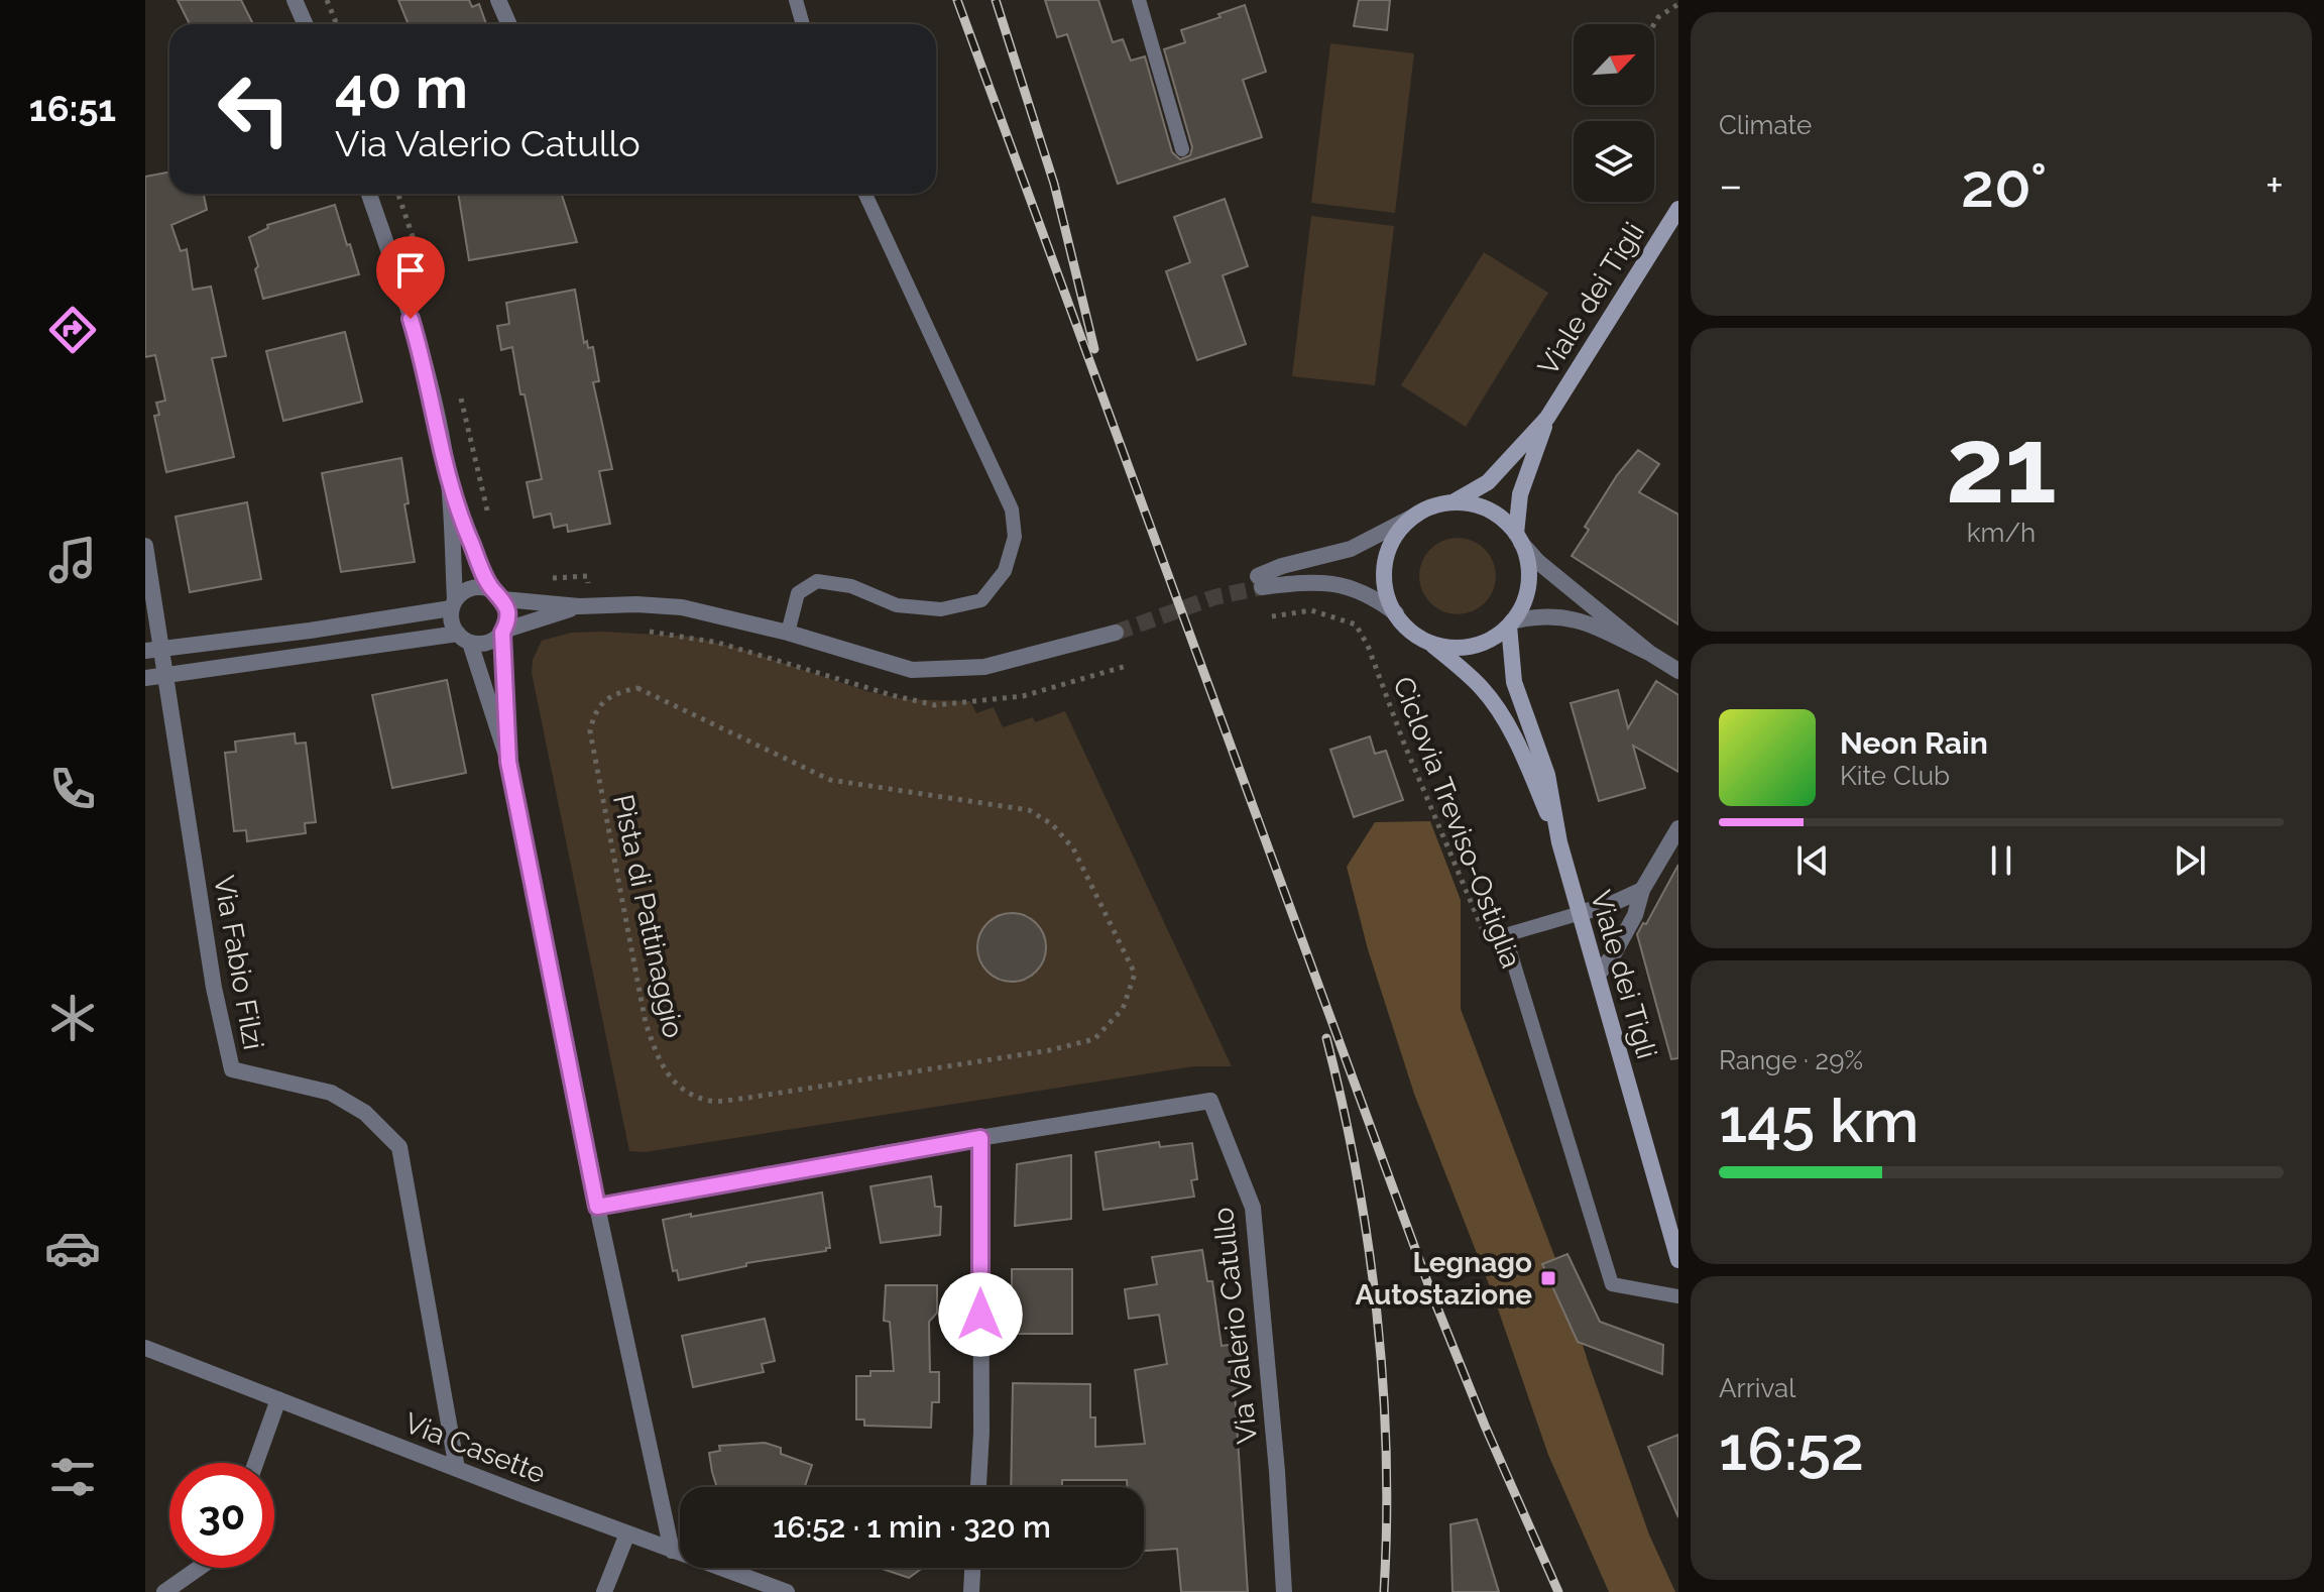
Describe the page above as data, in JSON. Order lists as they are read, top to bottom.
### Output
{
  "streets": {
    "street": [
      "Viale dei Tigli",
      "Via Fabio Filzi",
      "Via Valerio Catullo",
      "Via Casette"
    ],
    "path": ["Ciclovia Treviso-Ostiglia", "Pista di Pattinaggio"]
  },
  "crossings": [
    ["Via Fabio Filzi", "Via Casette"]
  ],
  "places": {
    "transit": ["Legnago Autostazione"]
  },
  "north": "top right",
  "page": {
    "tabs": "16:51",
    "tile": [
      "Climate",
      ["21", "km/h"],
      ["Range · 29%", "145 km"],
      ["Arrival", "16:52"]
    ],
    "turn": ["40 m", "Via Valerio Catullo"],
    "heat": ["−", "20°", "+"],
    "song": ["Neon Rain", "Kite Club"],
    "limit": "30",
    "trip": "16:52 · 1 min · 320 m"
  }
}
